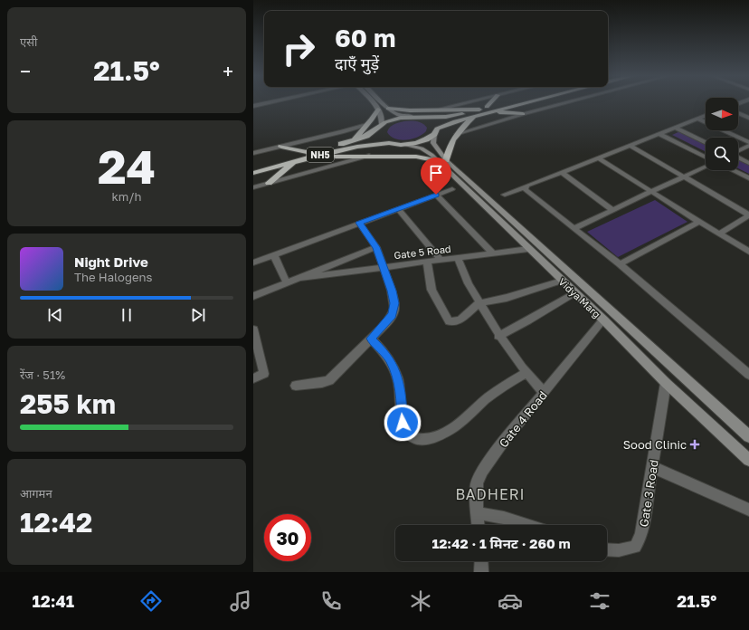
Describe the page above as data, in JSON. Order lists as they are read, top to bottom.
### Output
{
  "streets": {
    "highway": ["NH5"],
    "main road": ["Vidya Marg"],
    "street": ["Gate 5 Road", "Gate 4 Road", "Gate 3 Road"]
  },
  "crossings": [
    ["NH5", "Vidya Marg"],
    ["Gate 5 Road", "Vidya Marg"],
    ["Vidya Marg", "Gate 4 Road"],
    ["Vidya Marg", "Gate 3 Road"]
  ],
  "districts": ["BADHERI"],
  "places": {
    "health": ["Sood Clinic"]
  },
  "north": "right",
  "page": {
    "tile": [
      "एसी",
      ["24", "km/h"],
      ["रेंज · 51%", "255 km"],
      ["आगमन", "12:42"]
    ],
    "turn": ["60 m", "दाएँ मुड़ें"],
    "heat": ["−", "21.5°", "+"],
    "song": ["Night Drive", "The Halogens"],
    "limit": "30",
    "trip": "12:42 · 1 मिनट · 260 m",
    "tabs": ["12:41", "21.5°"]
  }
}
